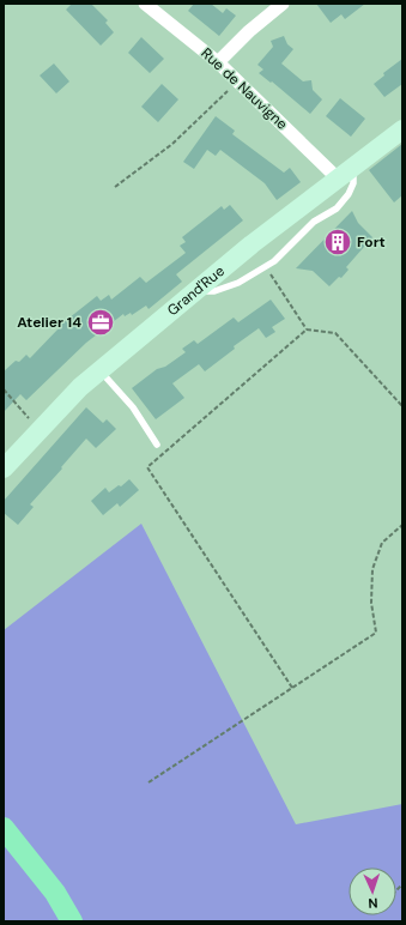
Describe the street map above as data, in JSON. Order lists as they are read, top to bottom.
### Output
{
  "streets": {
    "street": ["Rue de Nauvigne", "Grand'Rue"]
  },
  "crossings": [
    ["Rue de Nauvigne", "Grand'Rue"]
  ],
  "places": {
    "building": ["Fort"],
    "office": ["Atelier 14"]
  },
  "north": "bottom"
}
